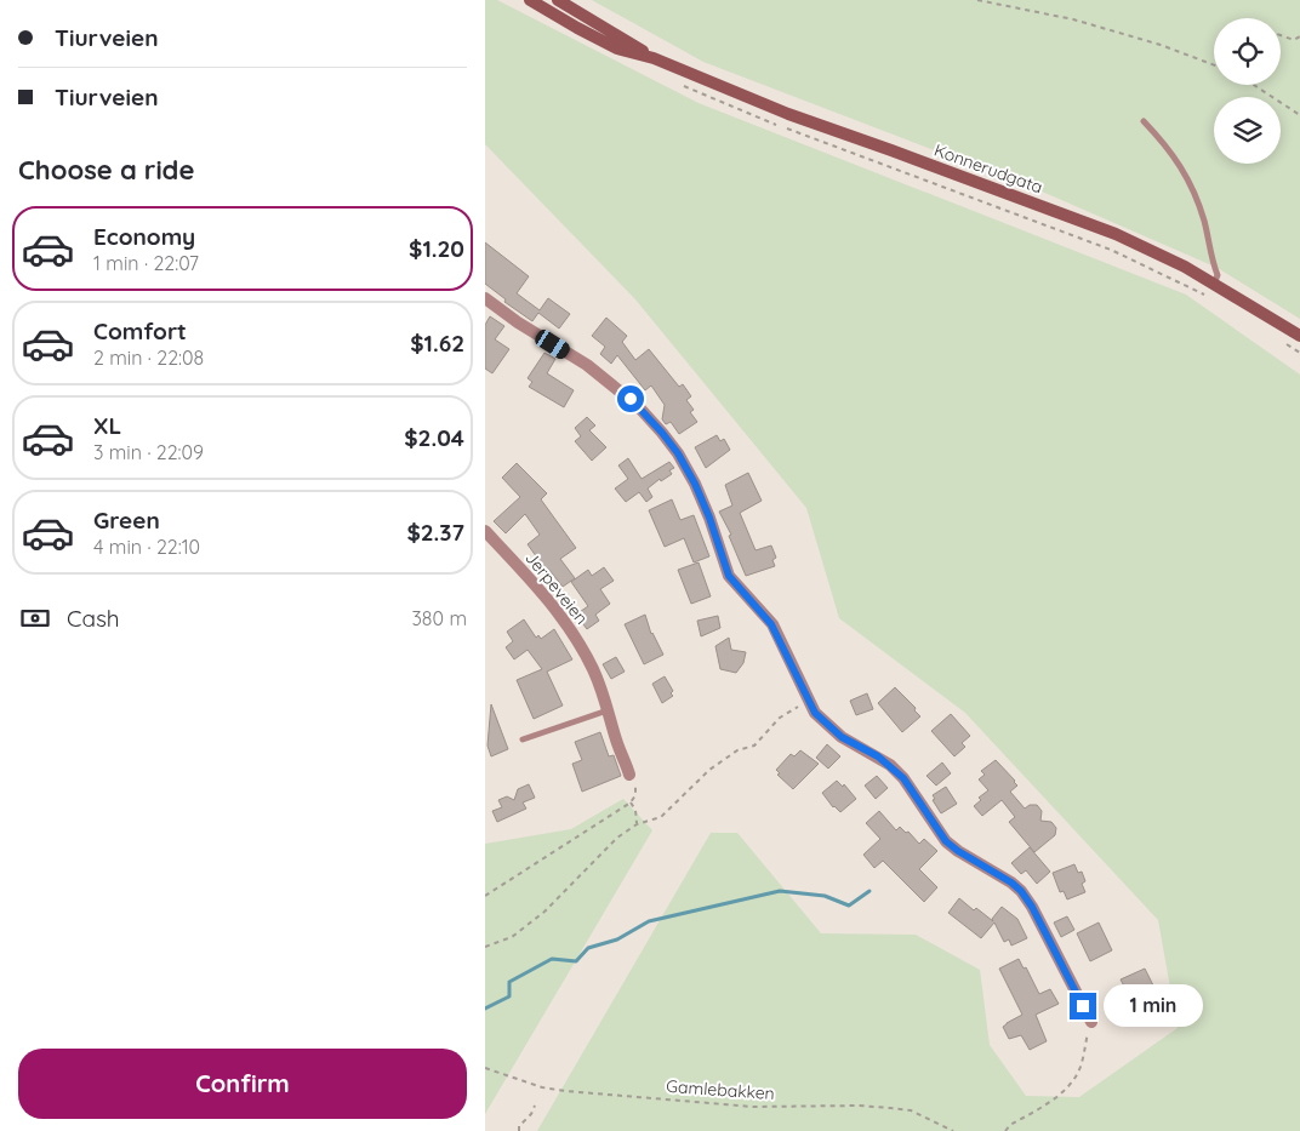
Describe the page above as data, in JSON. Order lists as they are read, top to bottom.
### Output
{
  "streets": {
    "main road": ["Konnerudgata"],
    "street": ["Jerpeveien"],
    "path": ["Gamlebakken"]
  },
  "page": {
    "banner": ["Tiurveien", "Tiurveien"],
    "heading": "Choose a ride",
    "list": [
      {
        "name": "Economy",
        "note": "1 min · 22:07",
        "value": "$1.20"
      },
      {
        "name": "Comfort",
        "note": "2 min · 22:08",
        "value": "$1.62"
      },
      {
        "name": "XL",
        "note": "3 min · 22:09",
        "value": "$2.04"
      },
      {
        "name": "Green",
        "note": "4 min · 22:10",
        "value": "$2.37"
      }
    ],
    "pay": ["Cash", "380 m"],
    "bubble": "1 min",
    "buttons": "Confirm"
  }
}
